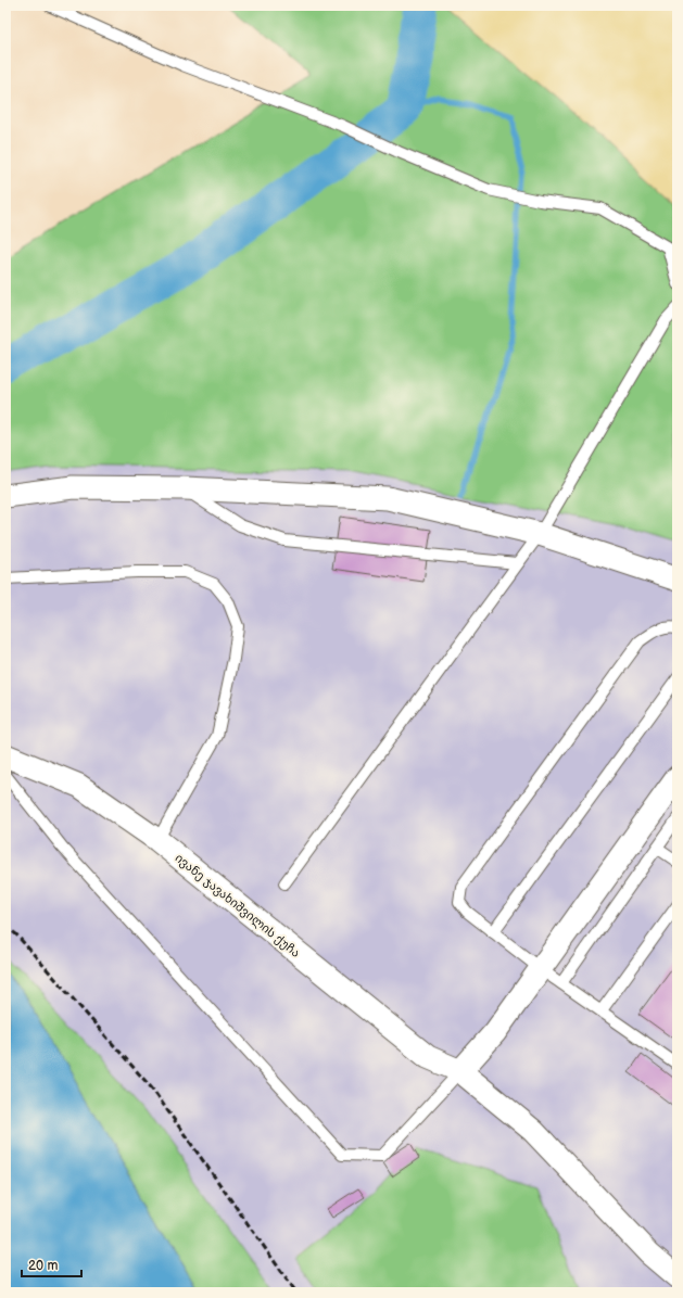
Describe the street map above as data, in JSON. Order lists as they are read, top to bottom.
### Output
{
  "streets": {
    "street": ["ივანე ჯავახიშვილის ქუჩა"]
  },
  "scale_bar": "20 m"
}
